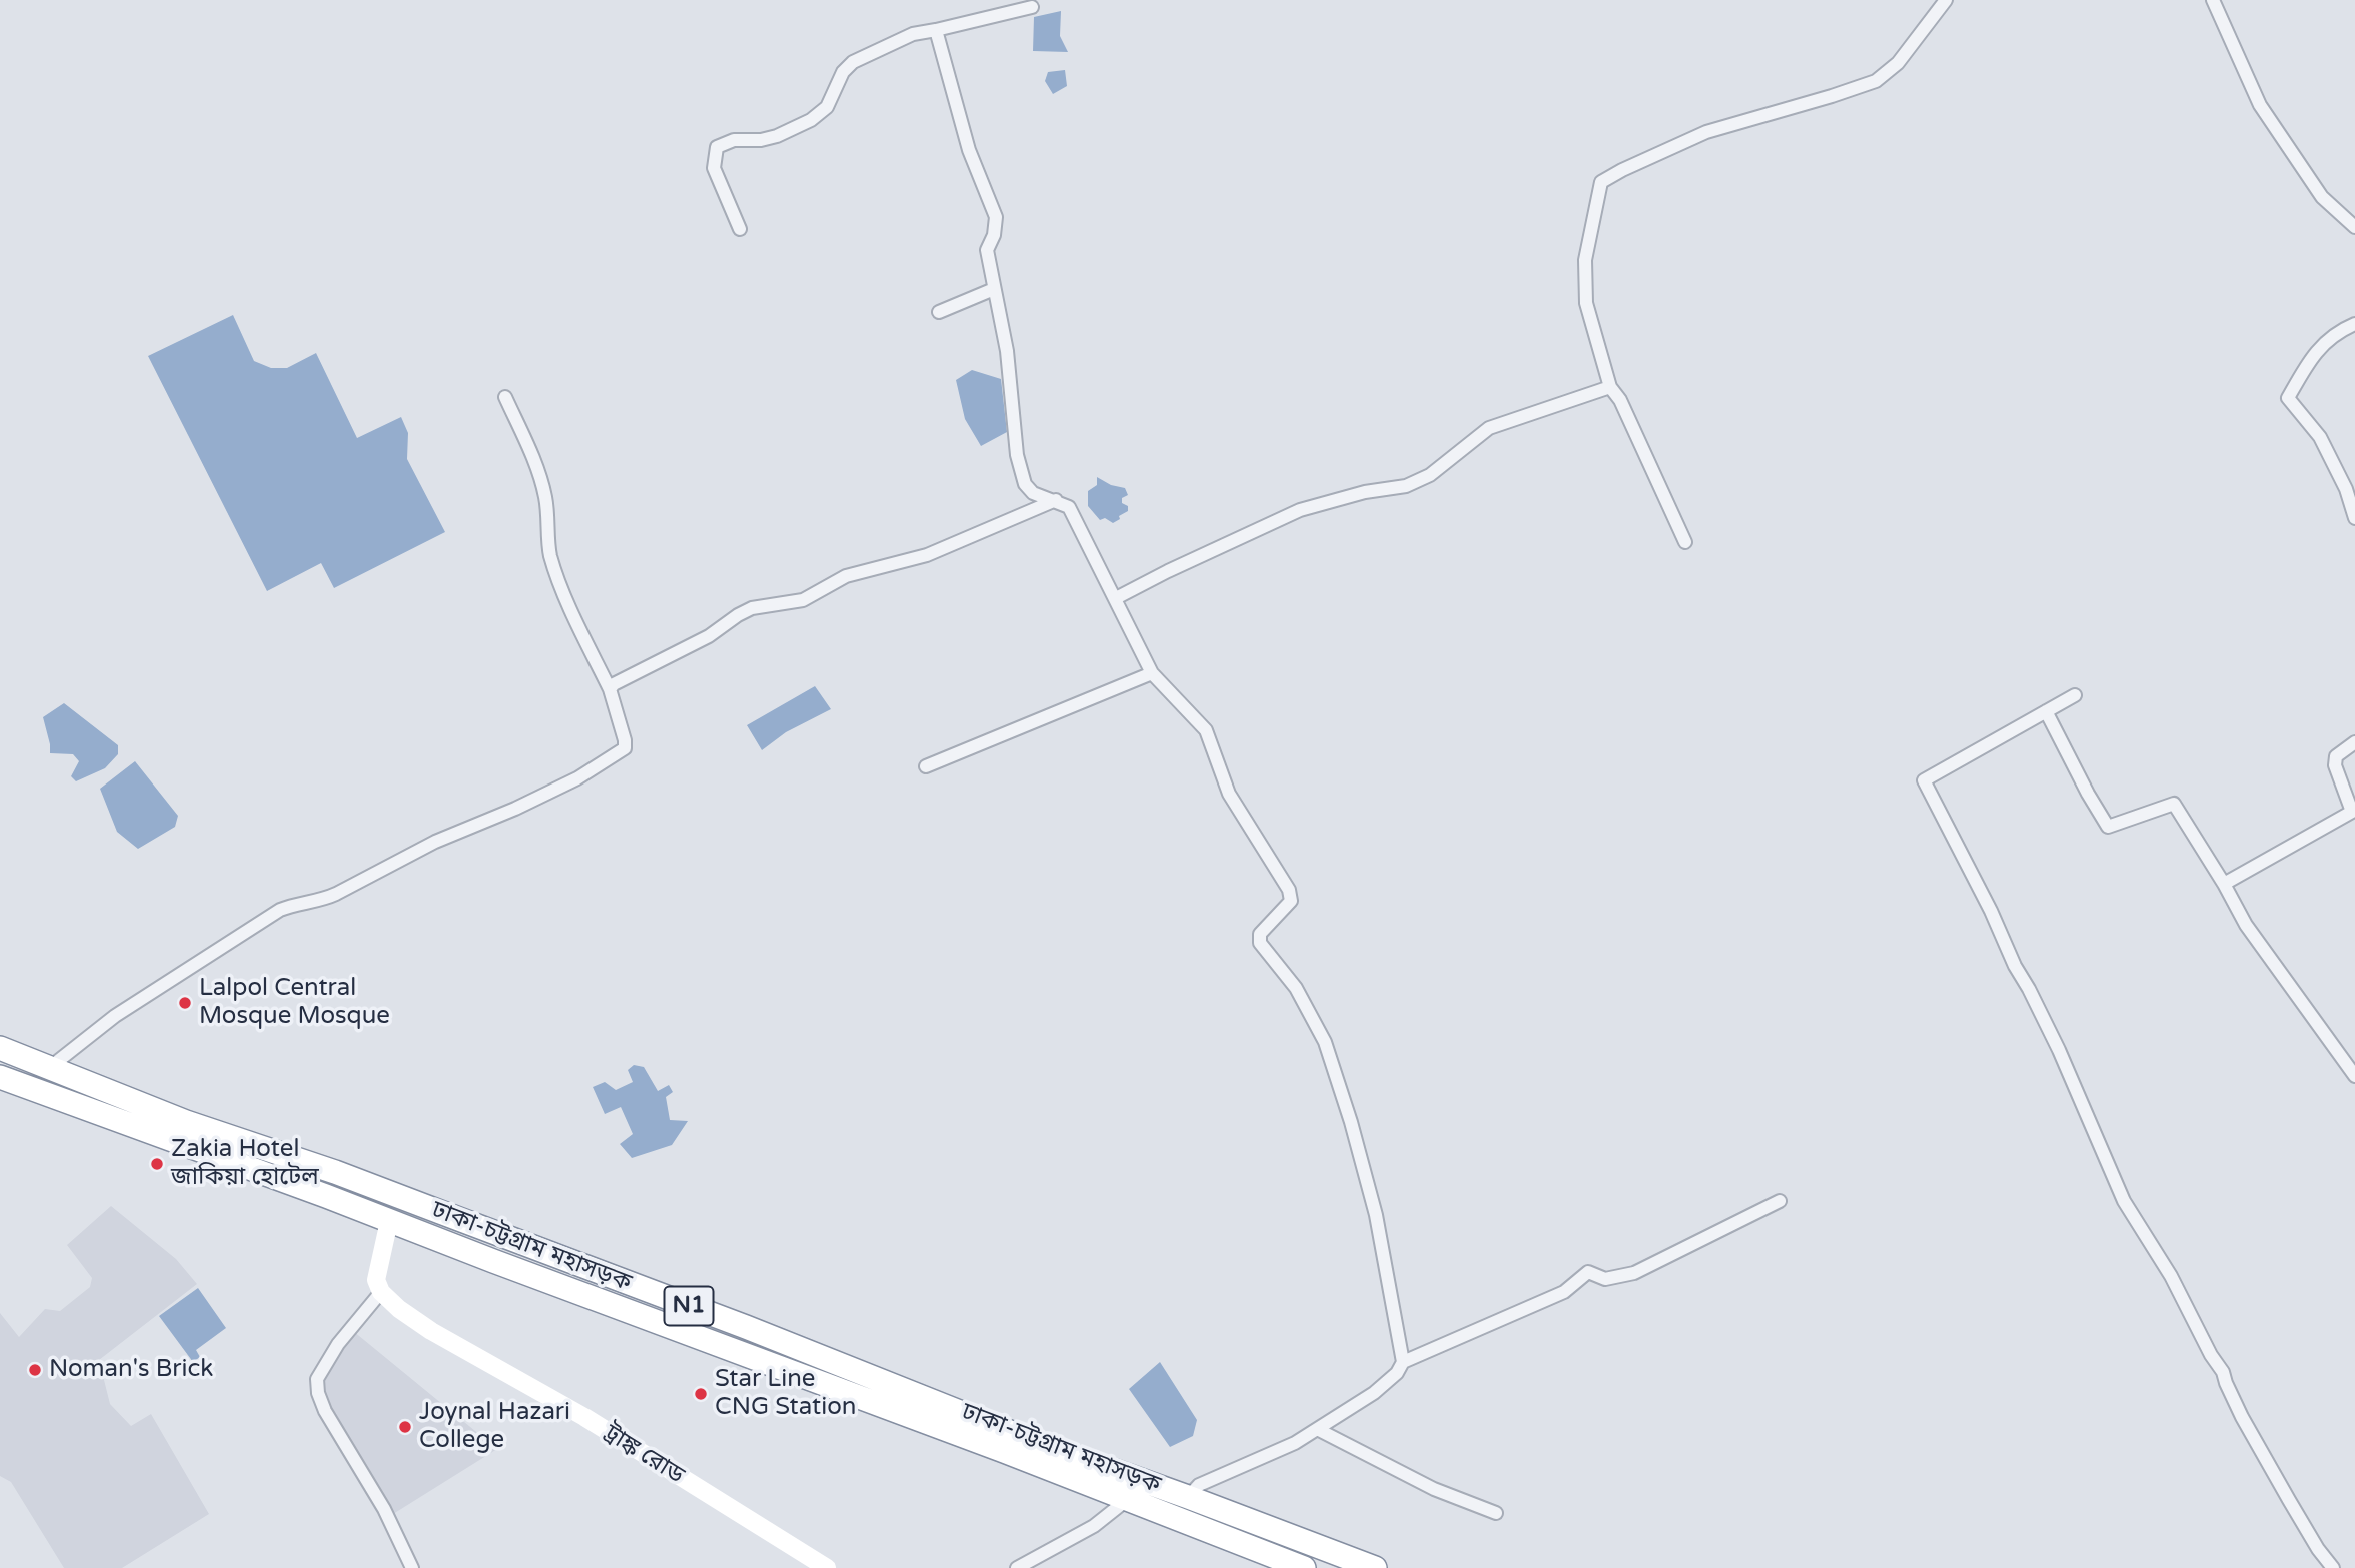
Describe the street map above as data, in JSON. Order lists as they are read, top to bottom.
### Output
{
  "streets": {
    "highway": ["ঢাকা-চট্টগ্রাম মহাসড়ক", "N1"],
    "main road": ["ট্রাঙ্ক রোড"]
  },
  "places": [
    "Lalpol Central Mosque Mosque",
    "Zakia Hotel জাকিয়া হোটেল",
    "Noman's Brick",
    "Star Line CNG Station",
    "Joynal Hazari College"
  ]
}
